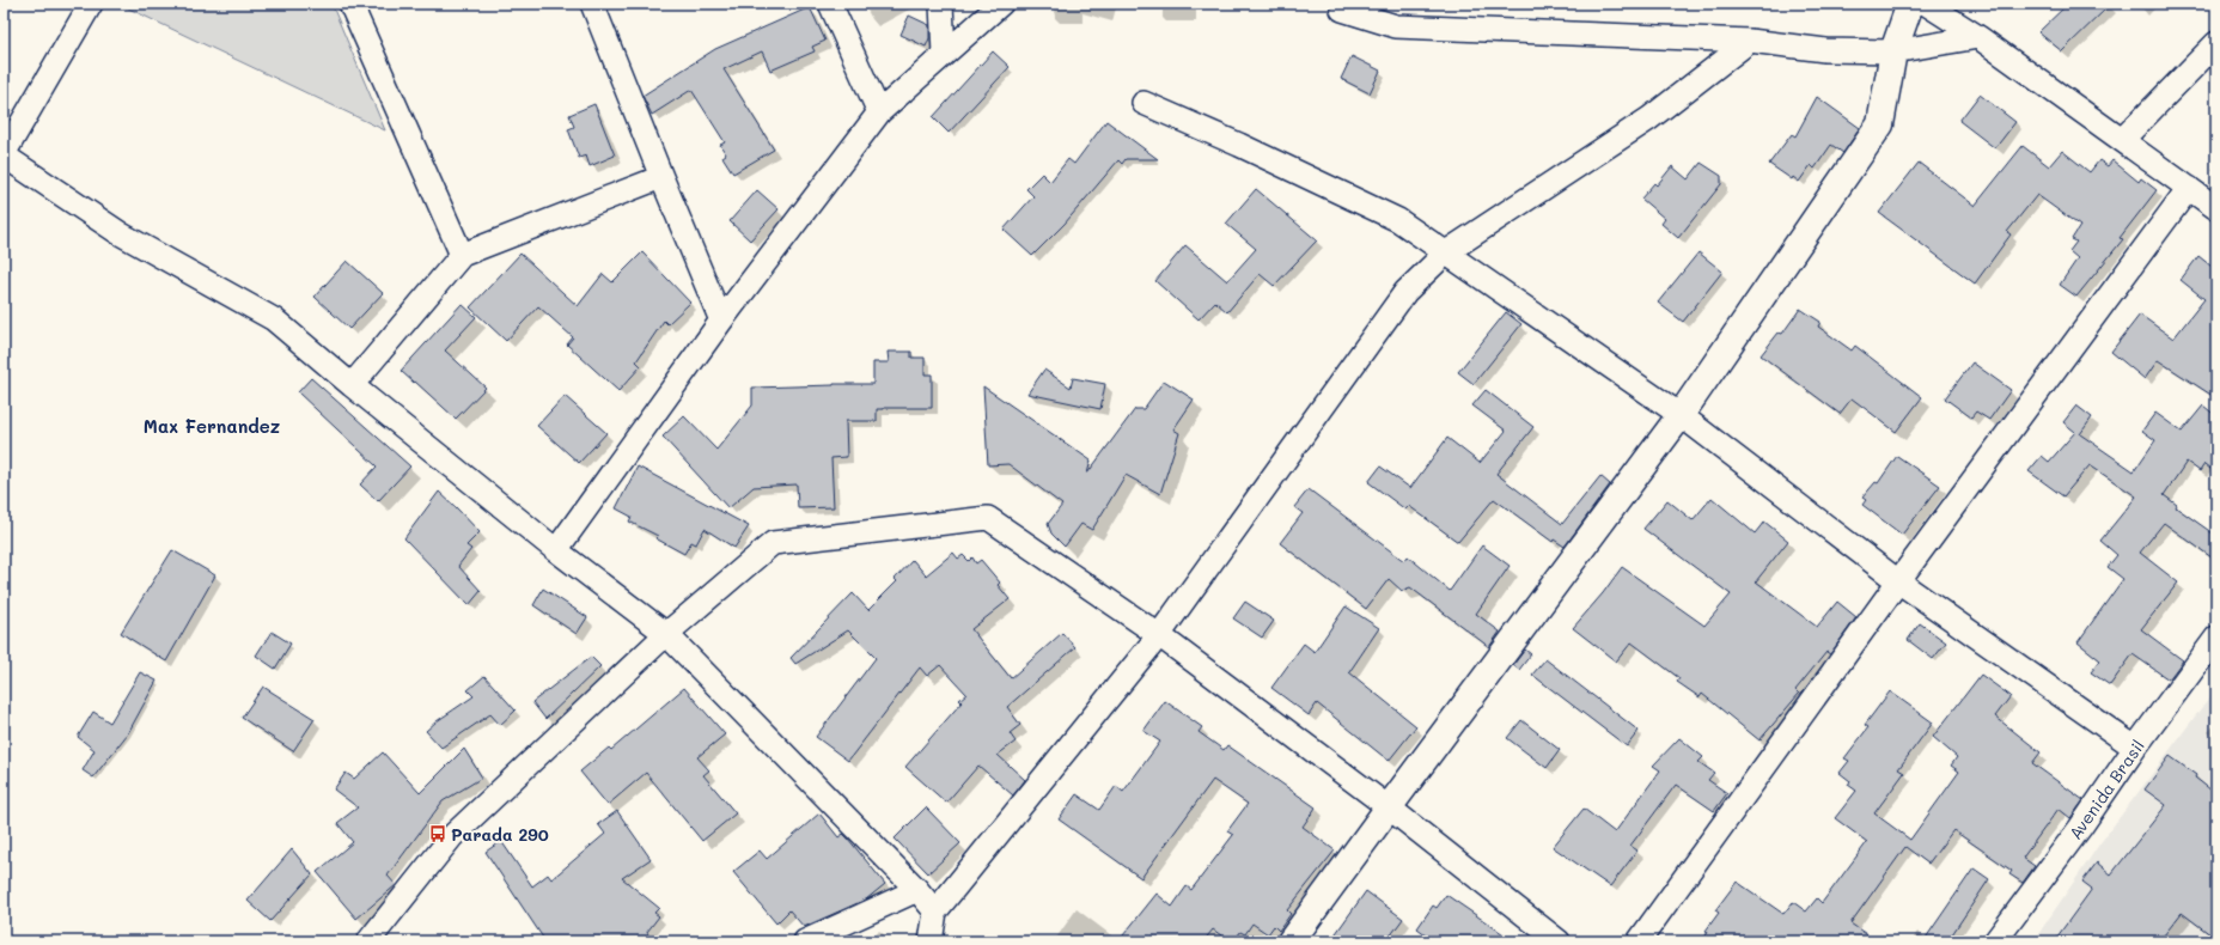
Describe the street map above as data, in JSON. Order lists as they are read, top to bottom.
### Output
{
  "streets": {
    "street": ["Avenida Brasil"]
  },
  "districts": ["Max Fernandez"],
  "places": {
    "bus stop": ["Parada 290"]
  }
}
